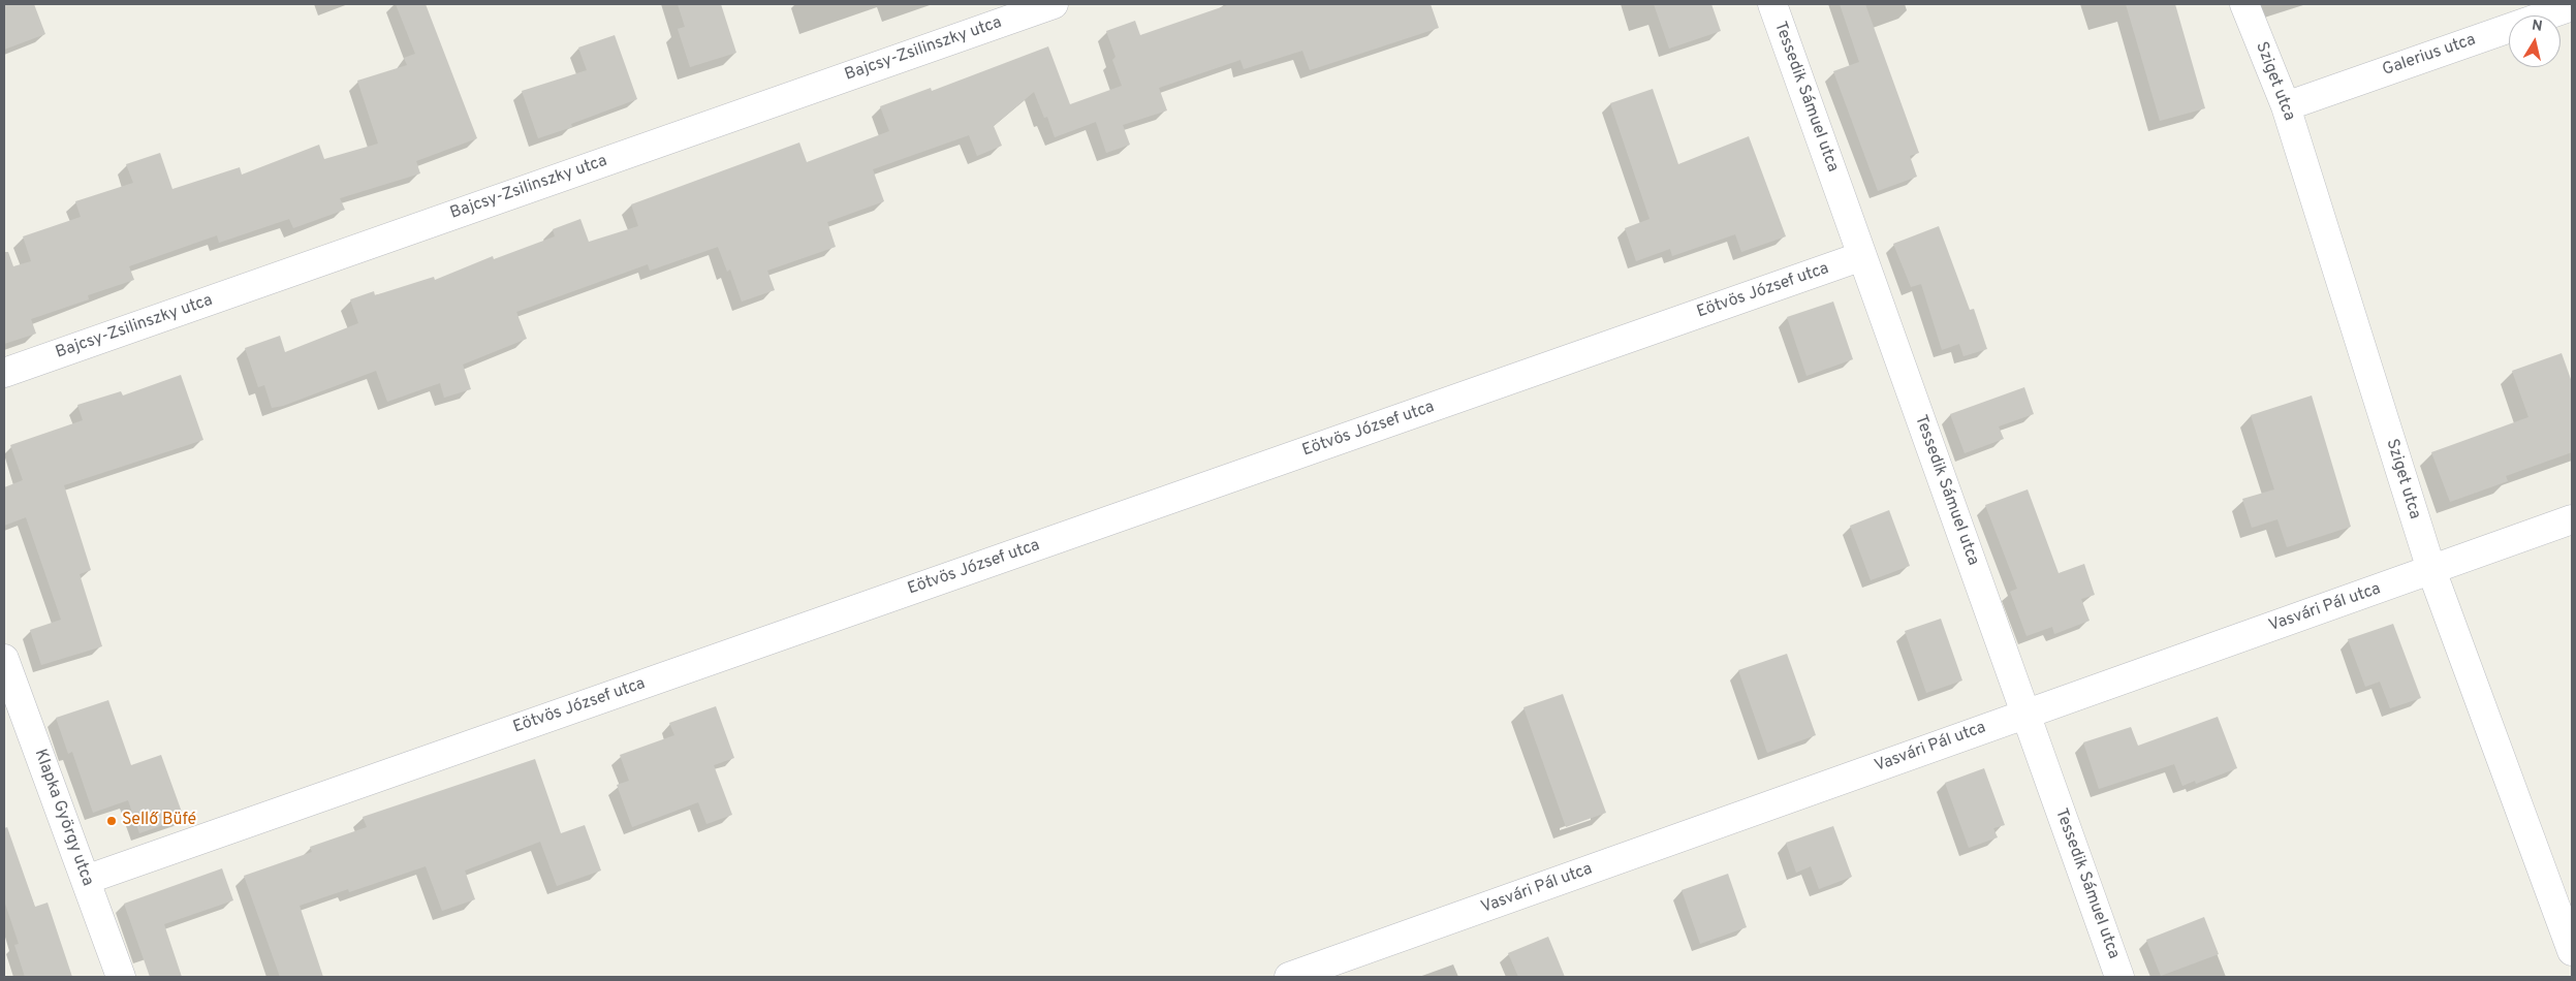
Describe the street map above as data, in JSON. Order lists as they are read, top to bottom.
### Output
{
  "streets": {
    "street": [
      "Bajcsy-Zsilinszky utca",
      "Galerius utca",
      "Sziget utca",
      "Tessedik Sámuel utca",
      "Eötvös József utca",
      "Vasvári Pál utca",
      "Klapka György utca"
    ]
  },
  "crossings": [
    ["Galerius utca", "Sziget utca"],
    ["Sziget utca", "Vasvári Pál utca"],
    ["Tessedik Sámuel utca", "Eötvös József utca"],
    ["Tessedik Sámuel utca", "Vasvári Pál utca"],
    ["Eötvös József utca", "Klapka György utca"]
  ],
  "places": ["Sellő Büfé"],
  "north": "top"
}
